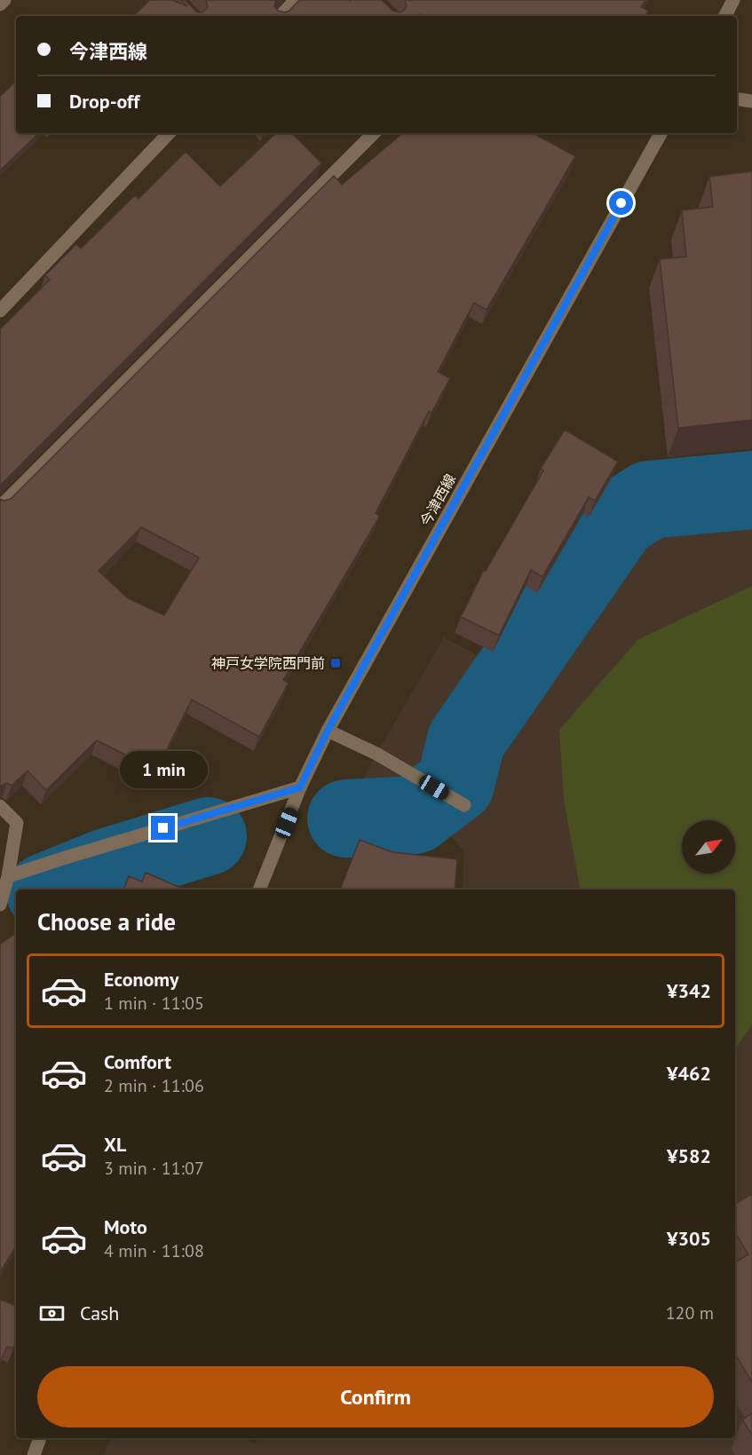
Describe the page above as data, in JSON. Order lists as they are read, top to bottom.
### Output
{
  "streets": {
    "street": ["今津西線"]
  },
  "places": {
    "transit": ["神戸女学院西門前"]
  },
  "north": "top right",
  "page": {
    "banner": ["今津西線", "Drop-off"],
    "bubble": "1 min",
    "heading": "Choose a ride",
    "list": [
      {
        "name": "Economy",
        "note": "1 min · 11:05",
        "value": "¥342"
      },
      {
        "name": "Comfort",
        "note": "2 min · 11:06",
        "value": "¥462"
      },
      {
        "name": "XL",
        "note": "3 min · 11:07",
        "value": "¥582"
      },
      {
        "name": "Moto",
        "note": "4 min · 11:08",
        "value": "¥305"
      }
    ],
    "pay": ["Cash", "120 m"],
    "buttons": "Confirm"
  }
}
